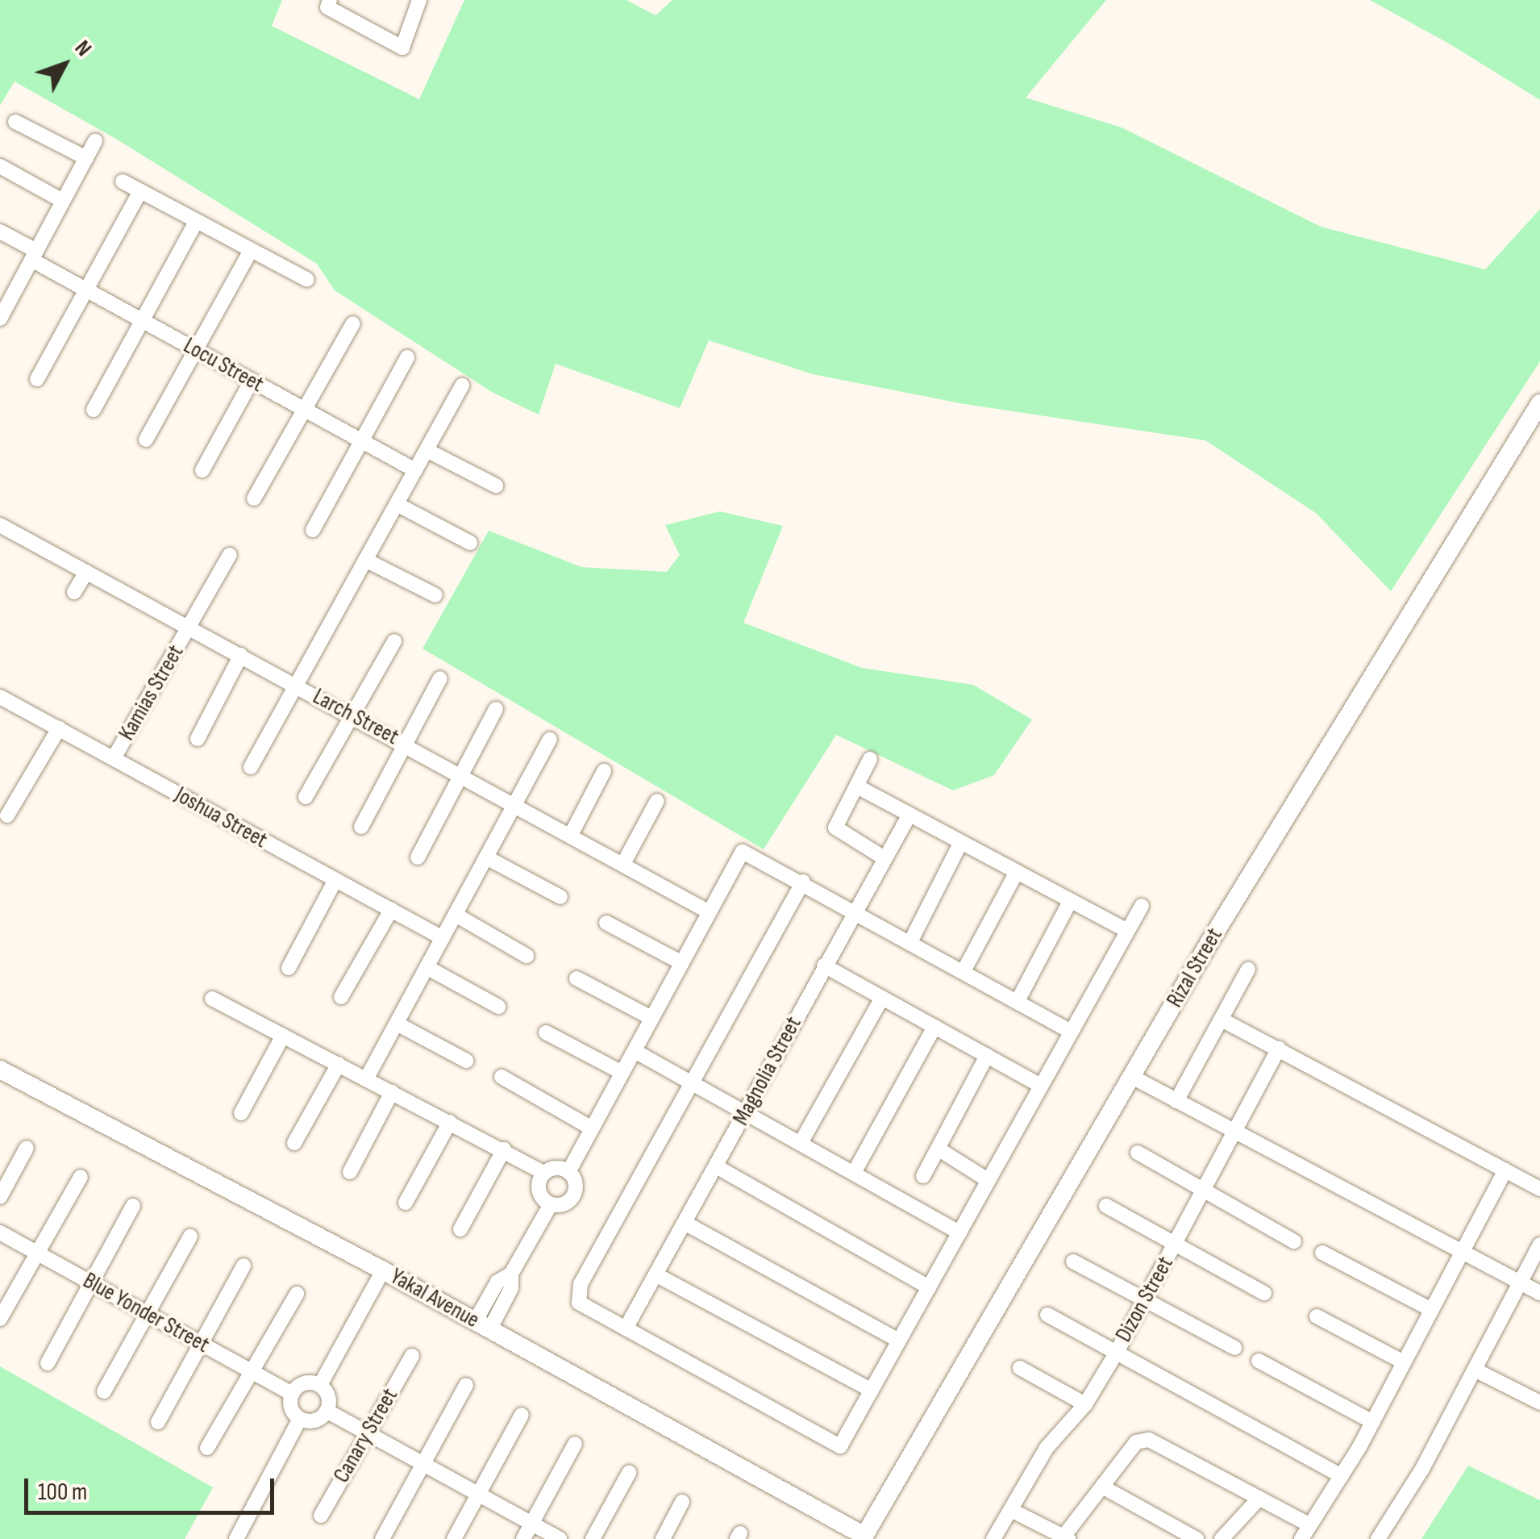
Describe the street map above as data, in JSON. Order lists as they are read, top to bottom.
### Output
{
  "streets": {
    "street": [
      "Locu Street",
      "Kamias Street",
      "Larch Street",
      "Joshua Street",
      "Rizal Street",
      "Magnolia Street",
      "Yakal Avenue",
      "Dizon Street",
      "Blue Yonder Street",
      "Canary Street"
    ]
  },
  "crossings": [
    ["Kamias Street", "Larch Street"],
    ["Kamias Street", "Joshua Street"],
    ["Rizal Street", "Yakal Avenue"]
  ],
  "scale_bar": "100 m",
  "north": "top right"
}
